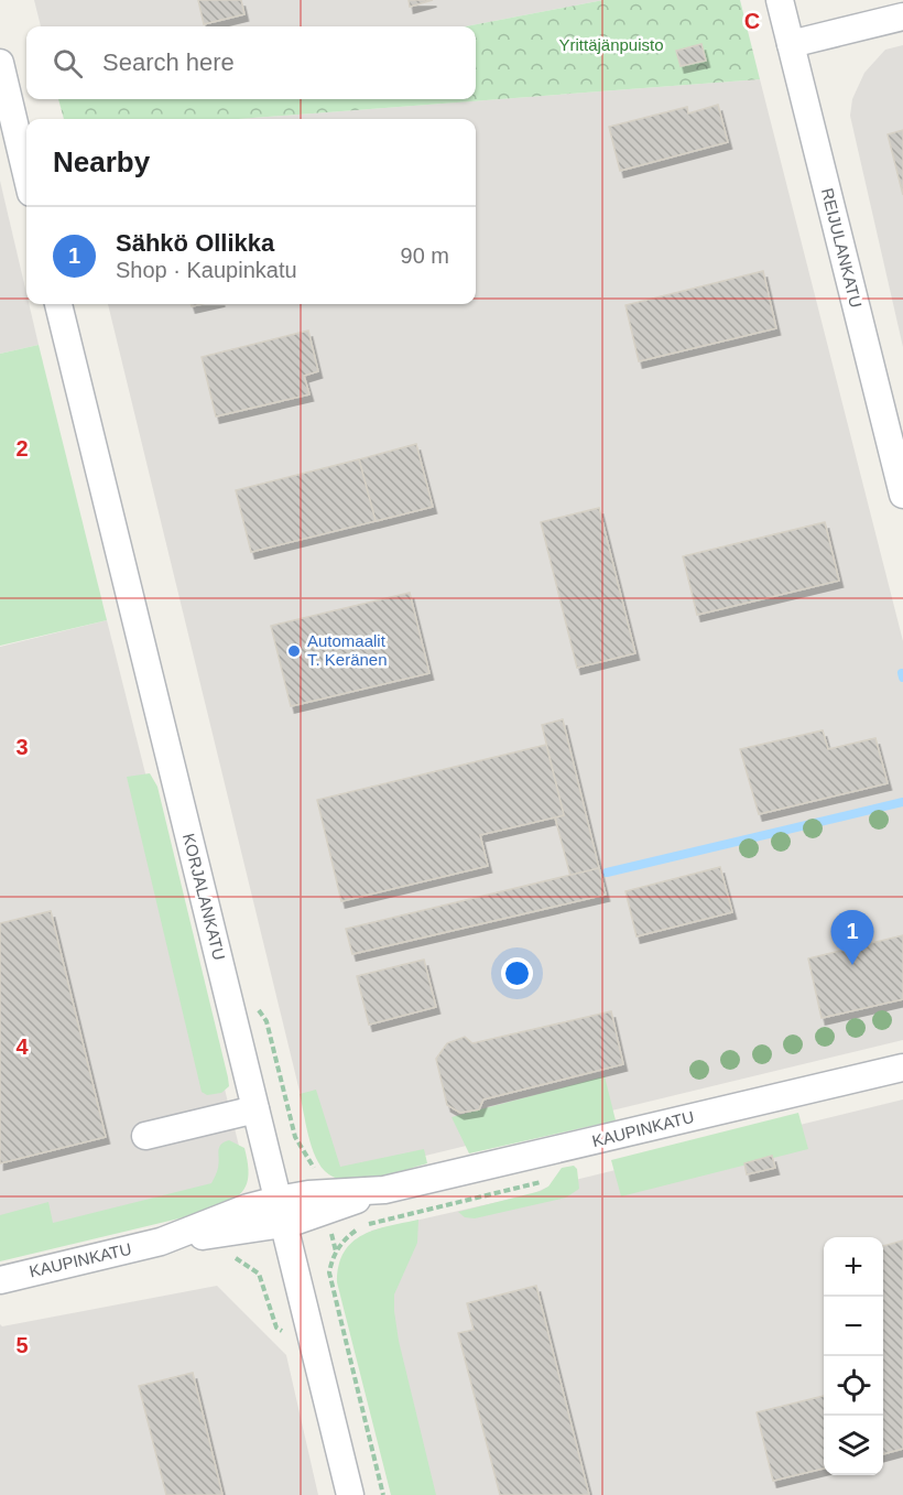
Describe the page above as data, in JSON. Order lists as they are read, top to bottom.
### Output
{
  "streets": {
    "street": ["REIJULANKATU", "KORJALANKATU", "KAUPINKATU"]
  },
  "crossings": [
    ["KORJALANKATU", "KAUPINKATU"]
  ],
  "parks": ["Yrittäjänpuisto"],
  "places": ["Automaalit T. Keränen"],
  "page": {
    "search": "Search here",
    "heading": "Nearby",
    "list": [
      {
        "mark": "1",
        "name": "Sähkö Ollikka",
        "note": "Shop · Kaupinkatu",
        "value": "90 m"
      }
    ],
    "pins": "1",
    "map_buttons": ["+", "−"]
  },
  "grid": {
    "columns": ["C"],
    "rows": [
      "2",
      "3",
      "4",
      "5"
    ]
  }
}
